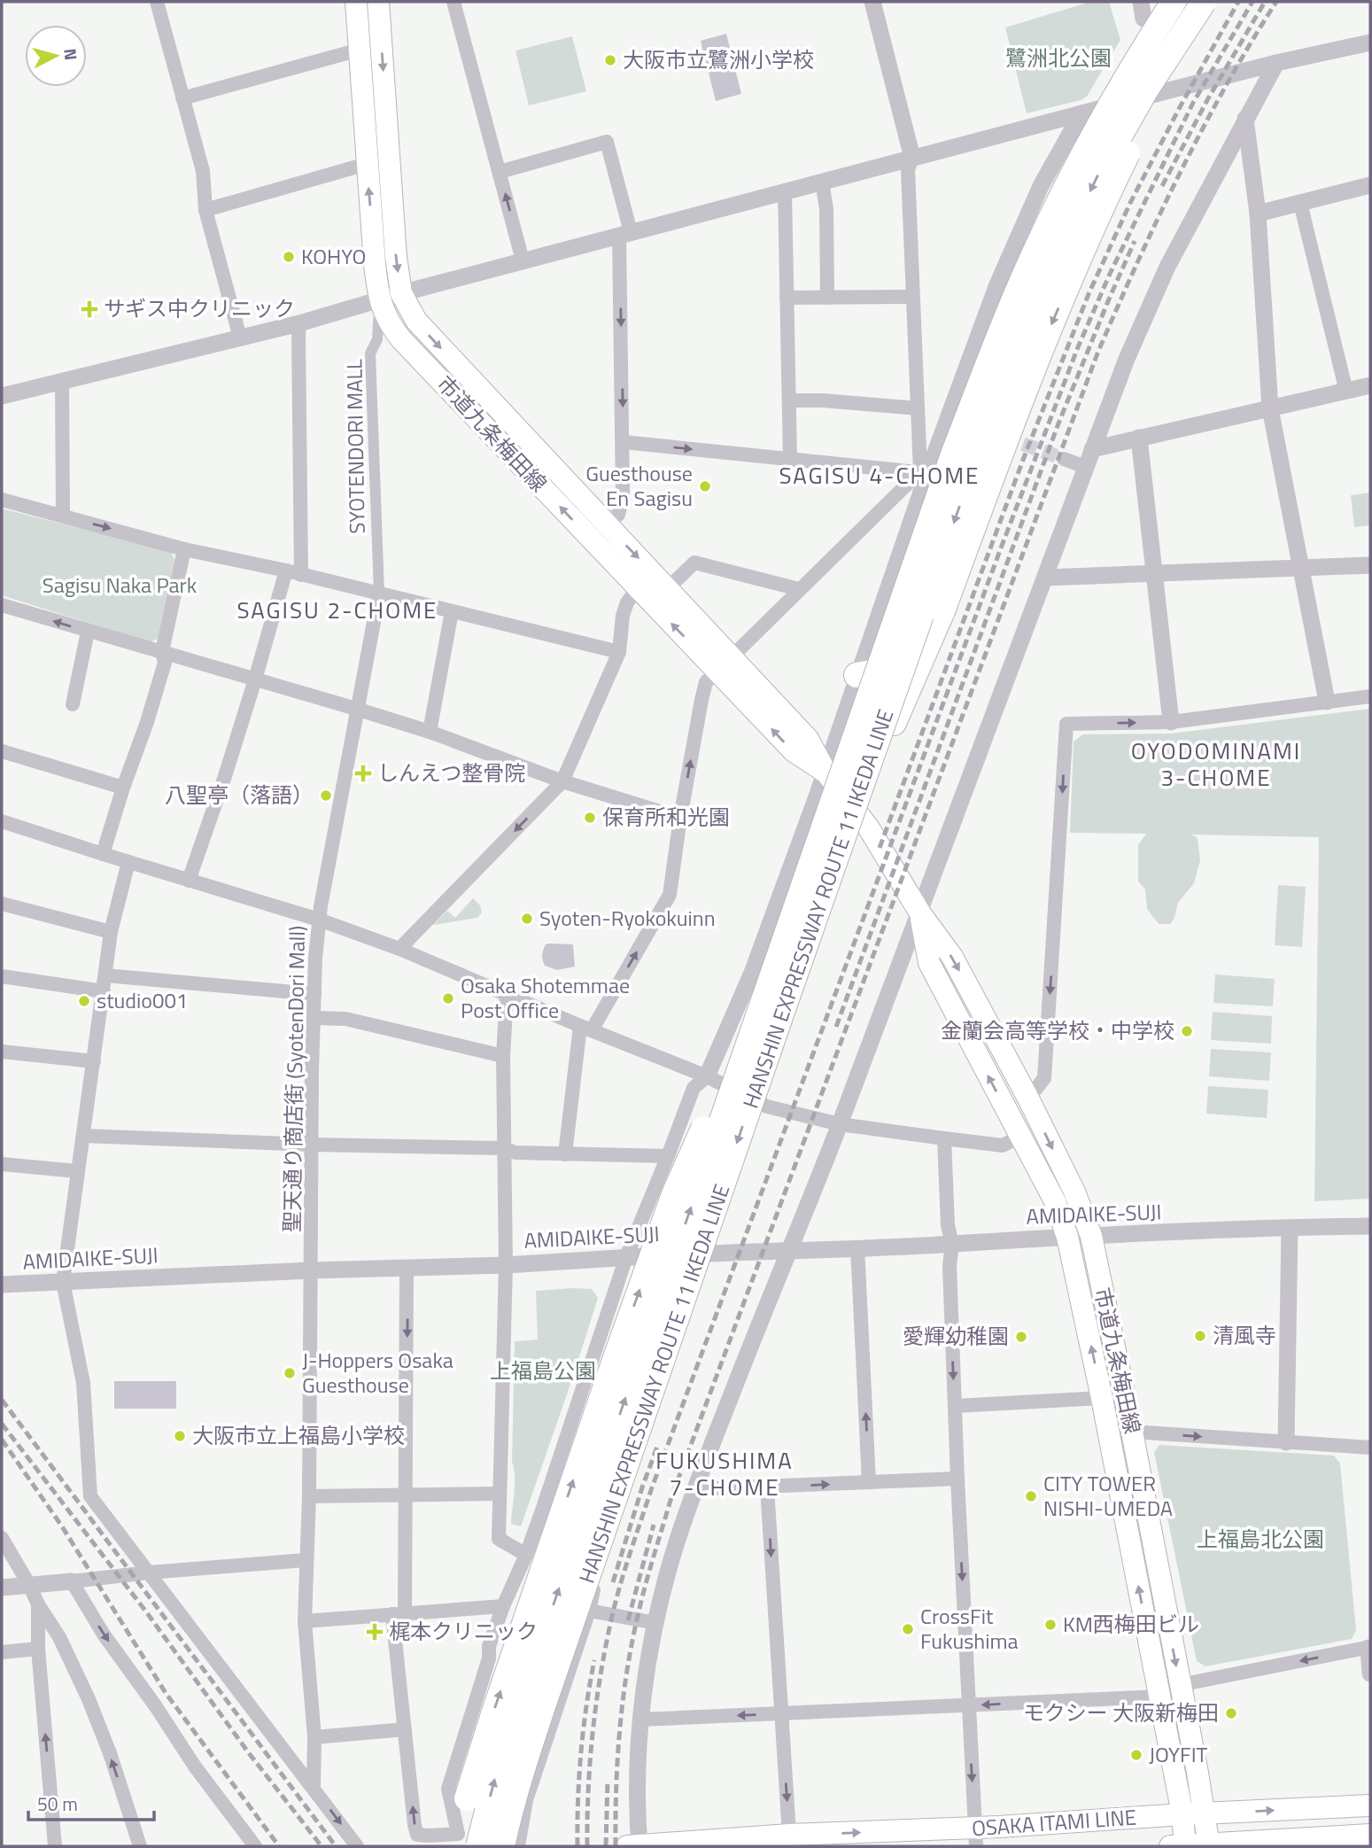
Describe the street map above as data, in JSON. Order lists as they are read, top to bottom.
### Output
{
  "streets": {
    "highway": ["HANSHIN EXPRESSWAY ROUTE 11 IKEDA LINE"],
    "main road": ["市道九条梅田線", "OSAKA ITAMI LINE"],
    "street": ["SYOTENDORI MALL", "聖天通り商店街 (SyotenDori Mall)", "AMIDAIKE-SUJI"]
  },
  "crossings": [
    ["市道九条梅田線", "SYOTENDORI MALL"],
    ["市道九条梅田線", "AMIDAIKE-SUJI"],
    ["市道九条梅田線", "OSAKA ITAMI LINE"],
    ["SYOTENDORI MALL", "聖天通り商店街 (SyotenDori Mall)"],
    ["聖天通り商店街 (SyotenDori Mall)", "AMIDAIKE-SUJI"]
  ],
  "districts": [
    "SAGISU 4-CHOME",
    "SAGISU 2-CHOME",
    "OYODOMINAMI 3-CHOME",
    "FUKUSHIMA 7-CHOME"
  ],
  "parks": [
    "鷺洲北公園",
    "Sagisu Naka Park",
    "上福島公園",
    "上福島北公園"
  ],
  "places": {
    "other": [
      "大阪市立鷺洲小学校",
      "KOHYO",
      "Guesthouse En Sagisu",
      "八聖亭（落語）",
      "保育所和光園",
      "Syoten-Ryokokuinn",
      "Osaka Shotemmae Post Office",
      "studio001",
      "金蘭会高等学校・中学校",
      "清風寺",
      "愛輝幼稚園",
      "J-Hoppers Osaka Guesthouse",
      "大阪市立上福島小学校",
      "CITY TOWER NISHI-UMEDA",
      "KM西梅田ビル",
      "CrossFit Fukushima",
      "モクシー 大阪新梅田",
      "JOYFIT"
    ],
    "health": ["サギス中クリニック", "しんえつ整骨院", "梶本クリニック"]
  },
  "scale_bar": "50 m",
  "north": "right"
}
